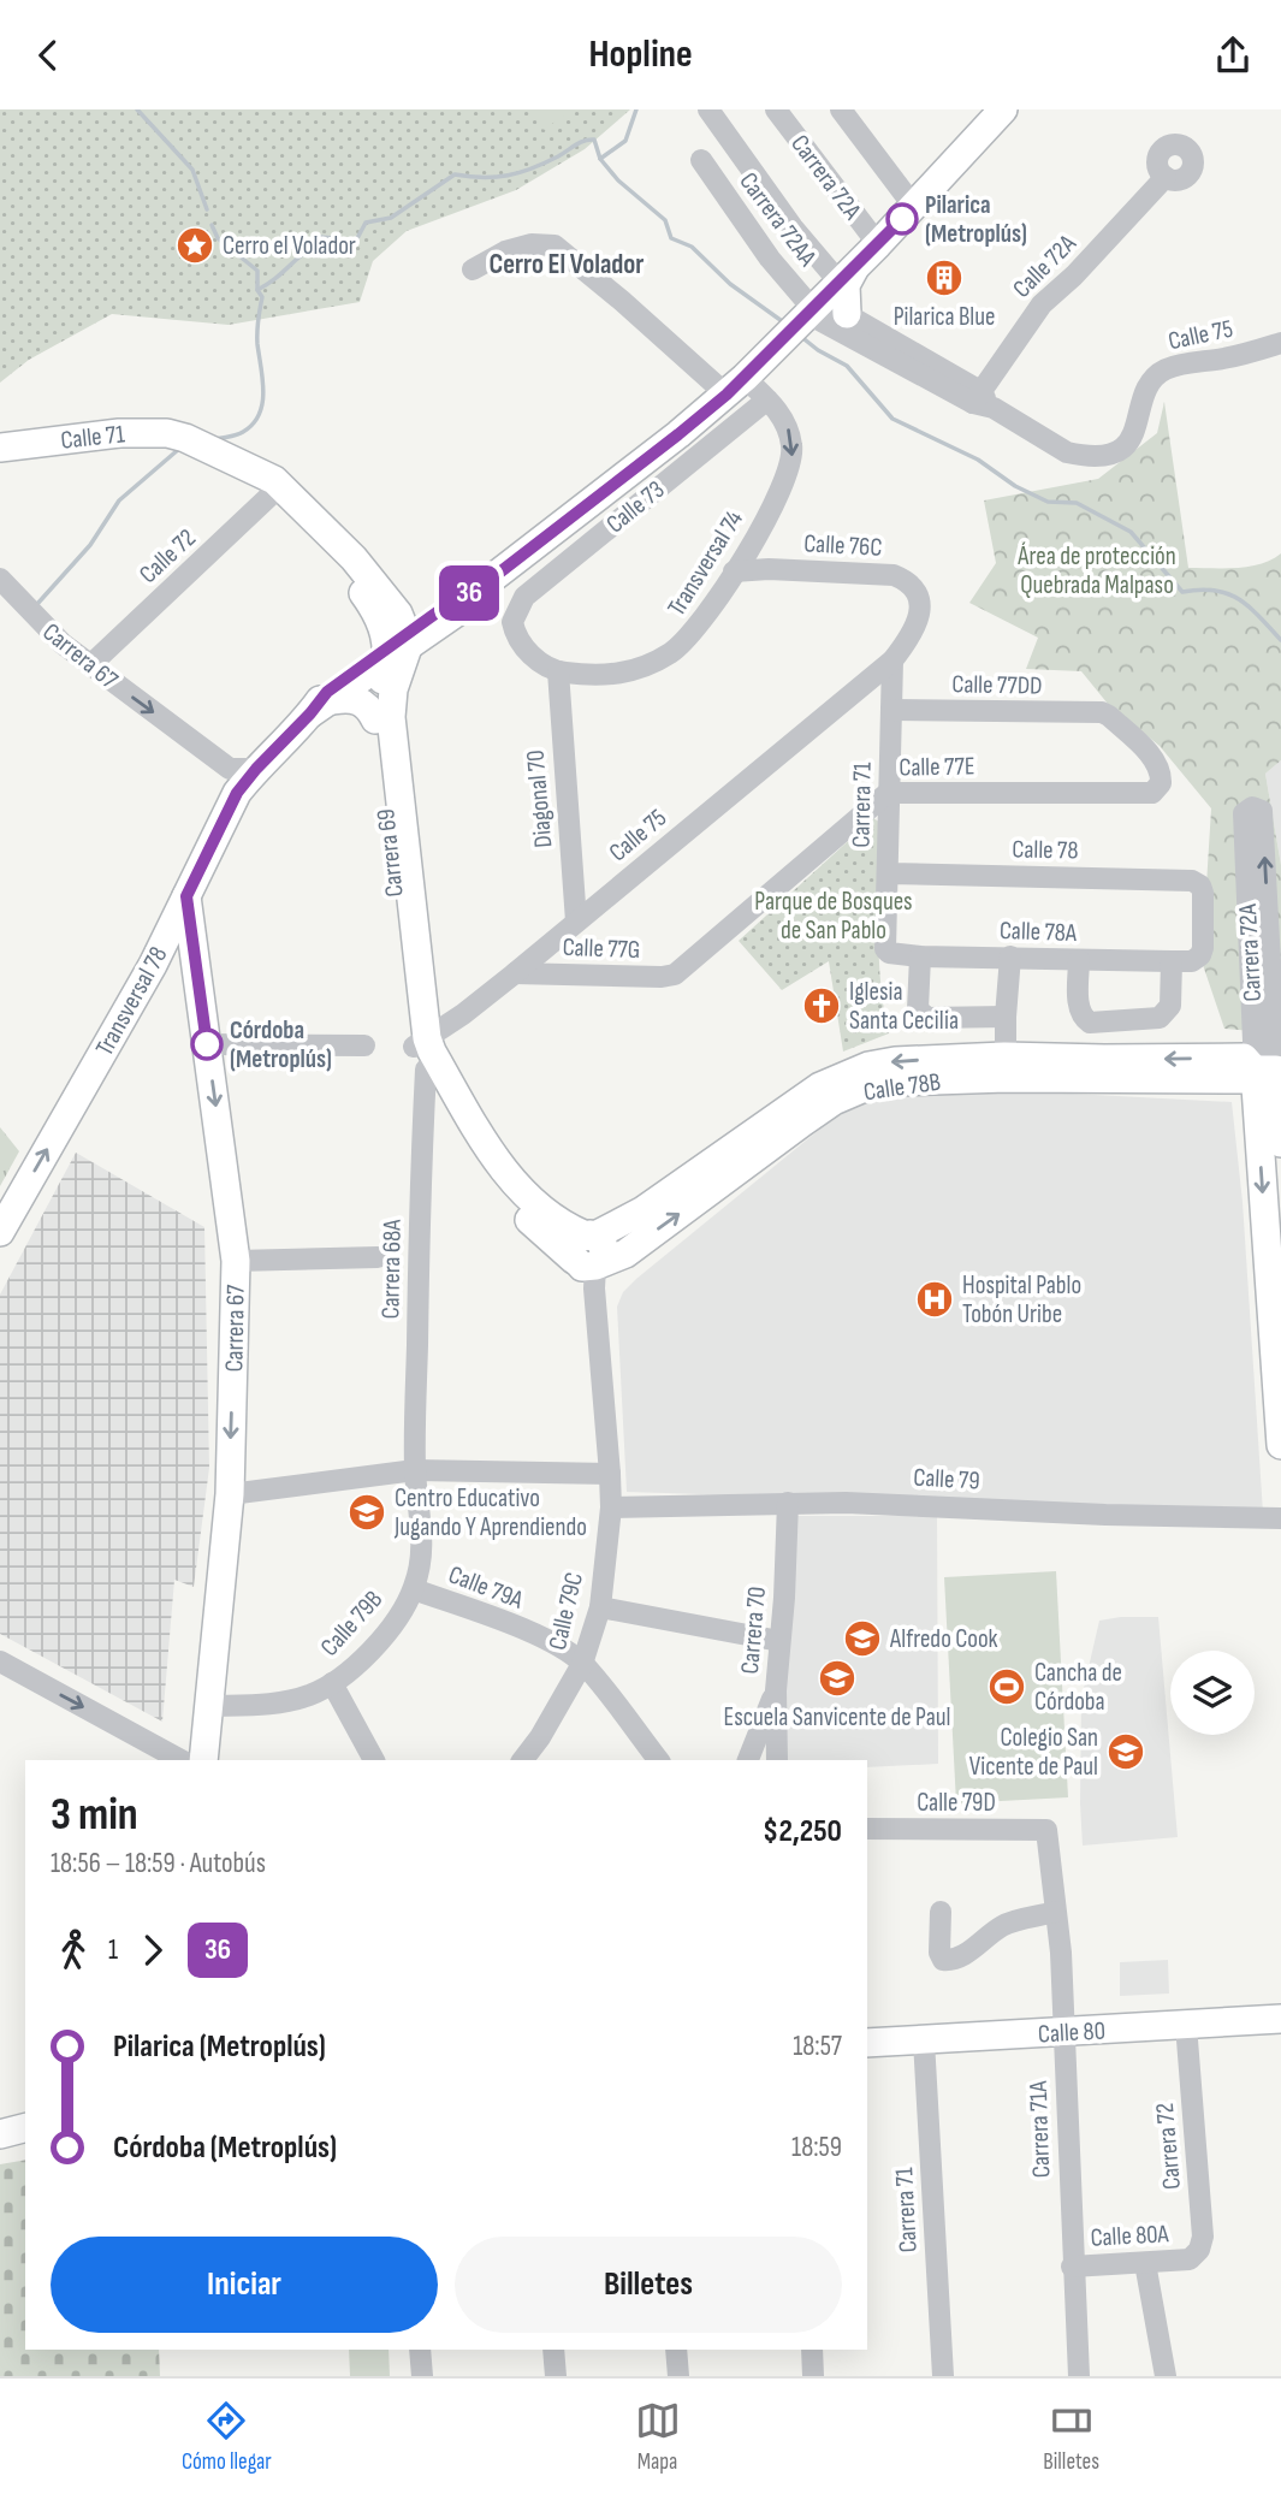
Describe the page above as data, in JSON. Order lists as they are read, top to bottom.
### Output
{
  "streets": {
    "main road": [
      "Carrera 72A",
      "Calle 71",
      "Calle 73",
      "Carrera 67",
      "Carrera 69",
      "Transversal 78",
      "Calle 78B",
      "Calle 80"
    ],
    "street": [
      "Carrera 72AA",
      "Calle 72A",
      "Calle 75",
      "Calle 76C",
      "Calle 72",
      "Transversal 74",
      "Calle 77DD",
      "Calle 77E",
      "Diagonal 70",
      "Carrera 71",
      "Calle 78",
      "Calle 78A",
      "Calle 77G",
      "Carrera 68A",
      "Calle 79",
      "Calle 79A",
      "Calle 79C",
      "Calle 79B",
      "Carrera 70",
      "Calle 79D",
      "Carrera 71A",
      "Carrera 72",
      "Calle 80A"
    ]
  },
  "crossings": [
    ["Carrera 72A", "Calle 73"],
    ["Carrera 72A", "Calle 78"],
    ["Carrera 72A", "Calle 78A"],
    ["Carrera 72A", "Calle 78B"],
    ["Carrera 72AA", "Calle 75"],
    ["Carrera 72AA", "Calle 73"],
    ["Calle 72A", "Calle 75"],
    ["Calle 75", "Calle 73"],
    ["Calle 75", "Calle 76C"],
    ["Calle 75", "Diagonal 70"],
    ["Calle 75", "Carrera 71"],
    ["Calle 75", "Carrera 69"],
    ["Calle 75", "Calle 77G"],
    ["Calle 75", "Carrera 68A"],
    ["Calle 71", "Calle 72"],
    ["Calle 73", "Transversal 74"],
    ["Calle 73", "Carrera 67"],
    ["Calle 73", "Diagonal 70"],
    ["Calle 73", "Carrera 69"],
    ["Calle 73", "Transversal 78"],
    ["Calle 76C", "Transversal 74"],
    ["Calle 76C", "Carrera 71"],
    ["Calle 72", "Carrera 67"],
    ["Transversal 74", "Diagonal 70"],
    ["Carrera 67", "Transversal 78"],
    ["Carrera 67", "Calle 79B"],
    ["Calle 77DD", "Calle 77E"],
    ["Calle 77DD", "Carrera 71"],
    ["Calle 77E", "Carrera 71"],
    ["Calle 77E", "Calle 77G"],
    ["Carrera 71", "Calle 78"],
    ["Carrera 71", "Calle 78A"],
    ["Carrera 71", "Calle 80"],
    ["Carrera 69", "Calle 78B"],
    ["Carrera 69", "Carrera 68A"],
    ["Carrera 68A", "Calle 79B"],
    ["Calle 79", "Calle 79C"],
    ["Calle 79", "Carrera 70"],
    ["Calle 79A", "Calle 79C"],
    ["Calle 79A", "Calle 79B"],
    ["Calle 79D", "Carrera 71A"],
    ["Calle 80", "Carrera 71A"],
    ["Calle 80", "Carrera 72"],
    ["Carrera 71A", "Calle 80A"],
    ["Carrera 72", "Calle 80A"]
  ],
  "one_way": ["Transversal 74", "Carrera 67", "Transversal 78"],
  "districts": ["Cerro El Volador"],
  "parks": ["Área de protección Quebrada Malpaso", "Parque de Bosques de San Pablo"],
  "places": {
    "other": ["Pilarica (Metroplús)", "Córdoba (Metroplús)"],
    "place": ["Cerro el Volador"],
    "building": ["Pilarica Blue"],
    "church": ["Iglesia Santa Cecilia"],
    "hospital": ["Hospital Pablo Tobón Uribe"],
    "school or university": [
      "Centro Educativo Jugando Y Aprendiendo",
      "Alfredo Cook",
      "Escuela Sanvicente de Paul",
      "Colegio San Vicente de Paul"
    ],
    "sports": ["Cancha de Córdoba"]
  },
  "lines": ["bus line 36"],
  "page": {
    "header": "Hopline",
    "on_map": "36",
    "heading": ["3 min", "18:56 – 18:59 · Autobús", "$2,250"],
    "legs": ["1", "36"],
    "list": [
      {
        "name": "Pilarica (Metroplús)",
        "value": "18:57"
      },
      {
        "name": "Córdoba (Metroplús)",
        "value": "18:59"
      }
    ],
    "buttons": ["Iniciar", "Billetes"],
    "tabs": ["Cómo llegar", "Mapa", "Billetes"]
  }
}
